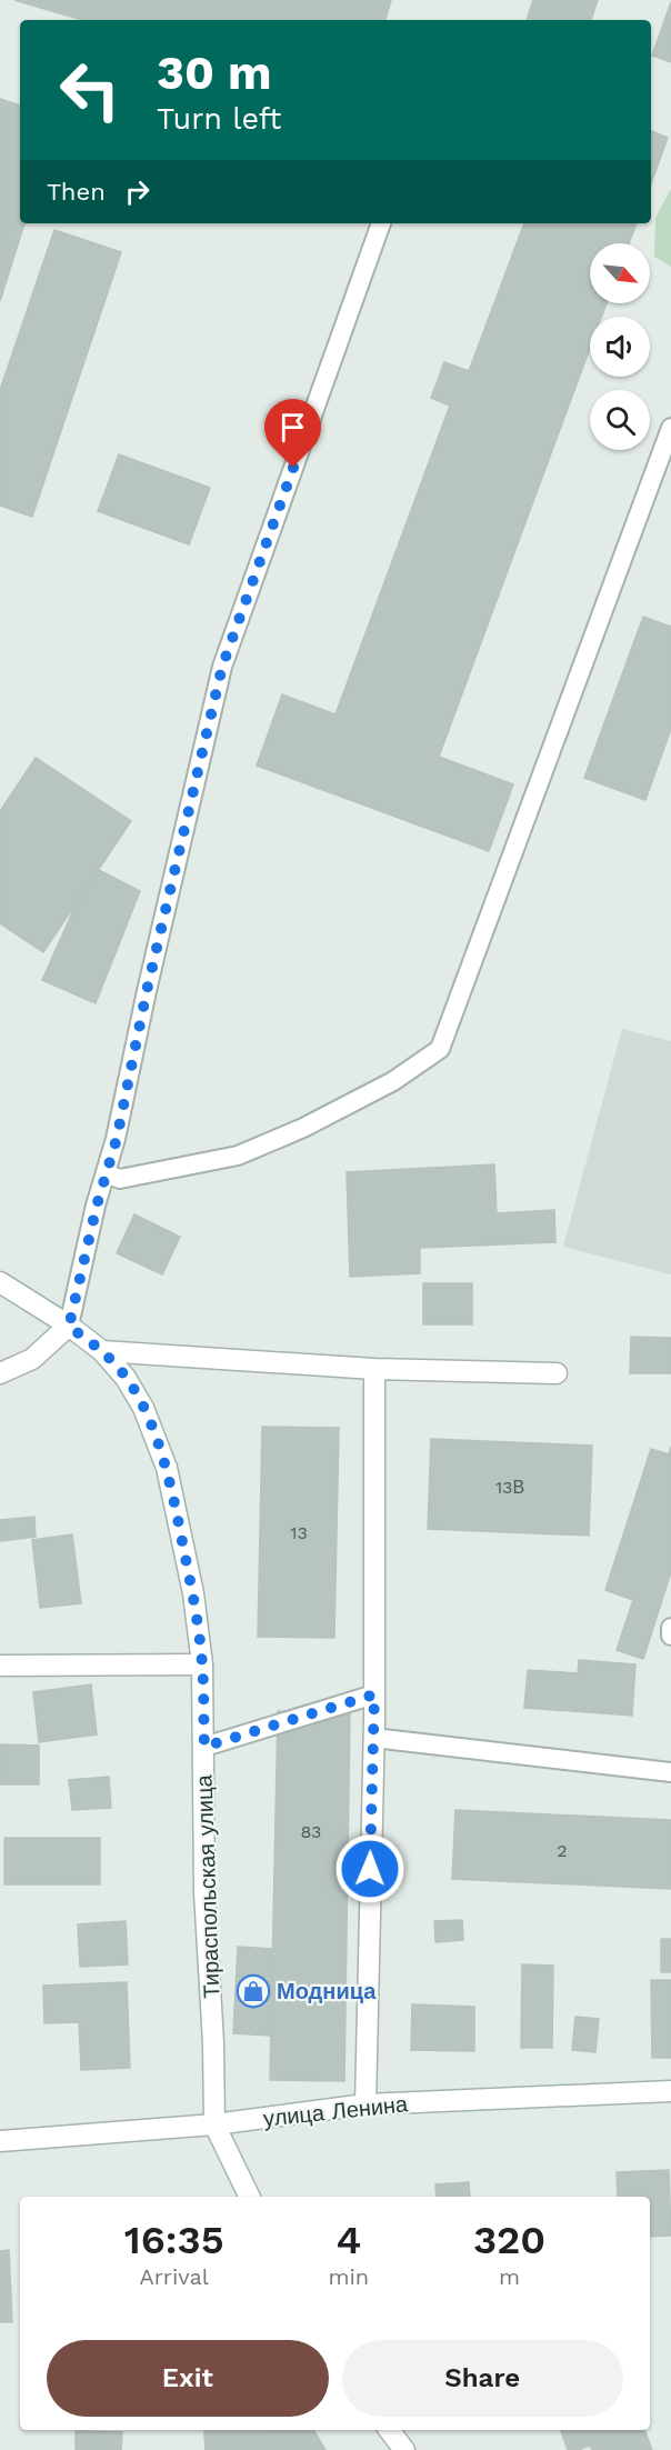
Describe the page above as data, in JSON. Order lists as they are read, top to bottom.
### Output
{
  "streets": {
    "street": ["Тираспольская улица", "улица Ленина"]
  },
  "crossings": [
    ["Тираспольская улица", "улица Ленина"]
  ],
  "places": {
    "shop": ["Модница"]
  },
  "house_numbers": [
    "13В",
    "13",
    "83",
    "2"
  ],
  "north": "bottom right",
  "page": {
    "turn": ["30 m", "Turn left"],
    "then": "Then",
    "eta": [
      "16:35",
      "Arrival",
      "4",
      "min",
      "320",
      "m"
    ],
    "buttons": ["Exit", "Share"]
  }
}
